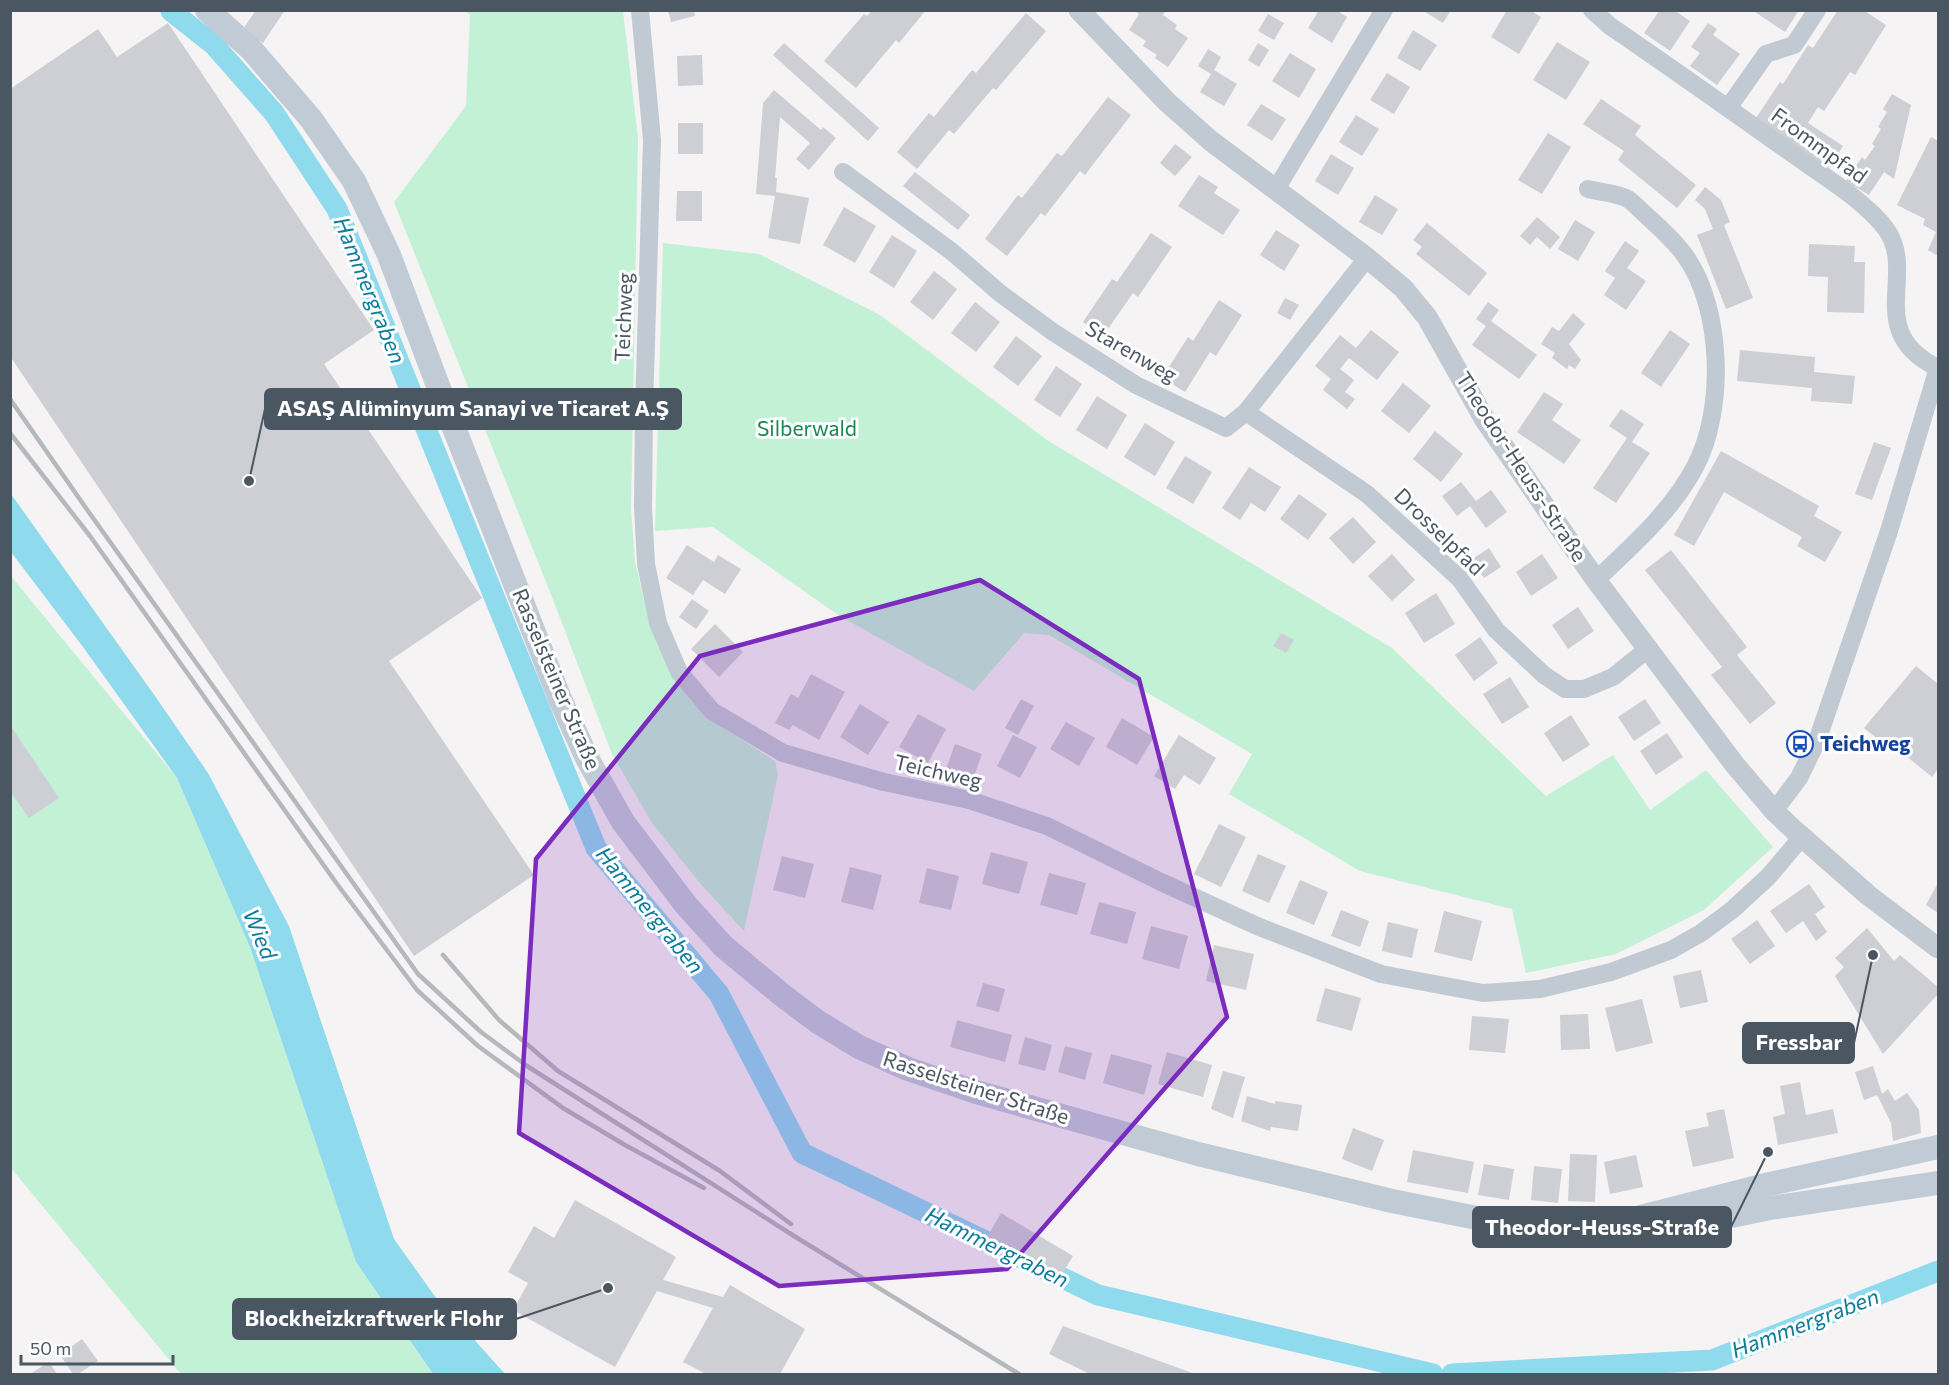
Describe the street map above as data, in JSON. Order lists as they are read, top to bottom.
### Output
{
  "streets": {
    "main road": ["Rasselsteiner Straße"],
    "street": [
      "Frommpfad",
      "Teichweg",
      "Starenweg",
      "Theodor-Heuss-Straße",
      "Drosselpfad"
    ]
  },
  "crossings": [
    ["Teichweg", "Theodor-Heuss-Straße"],
    ["Starenweg", "Theodor-Heuss-Straße"],
    ["Starenweg", "Drosselpfad"],
    ["Theodor-Heuss-Straße", "Drosselpfad"]
  ],
  "water": ["Hammergraben", "Wied"],
  "parks": ["Silberwald"],
  "places": {
    "other": [
      "ASAŞ Alüminyum Sanayi ve Ticaret A.Ş",
      "Fressbar",
      "Theodor-Heuss-Straße",
      "Blockheizkraftwerk Flohr"
    ],
    "bus stop": ["Teichweg"]
  },
  "scale_bar": "50 m"
}
